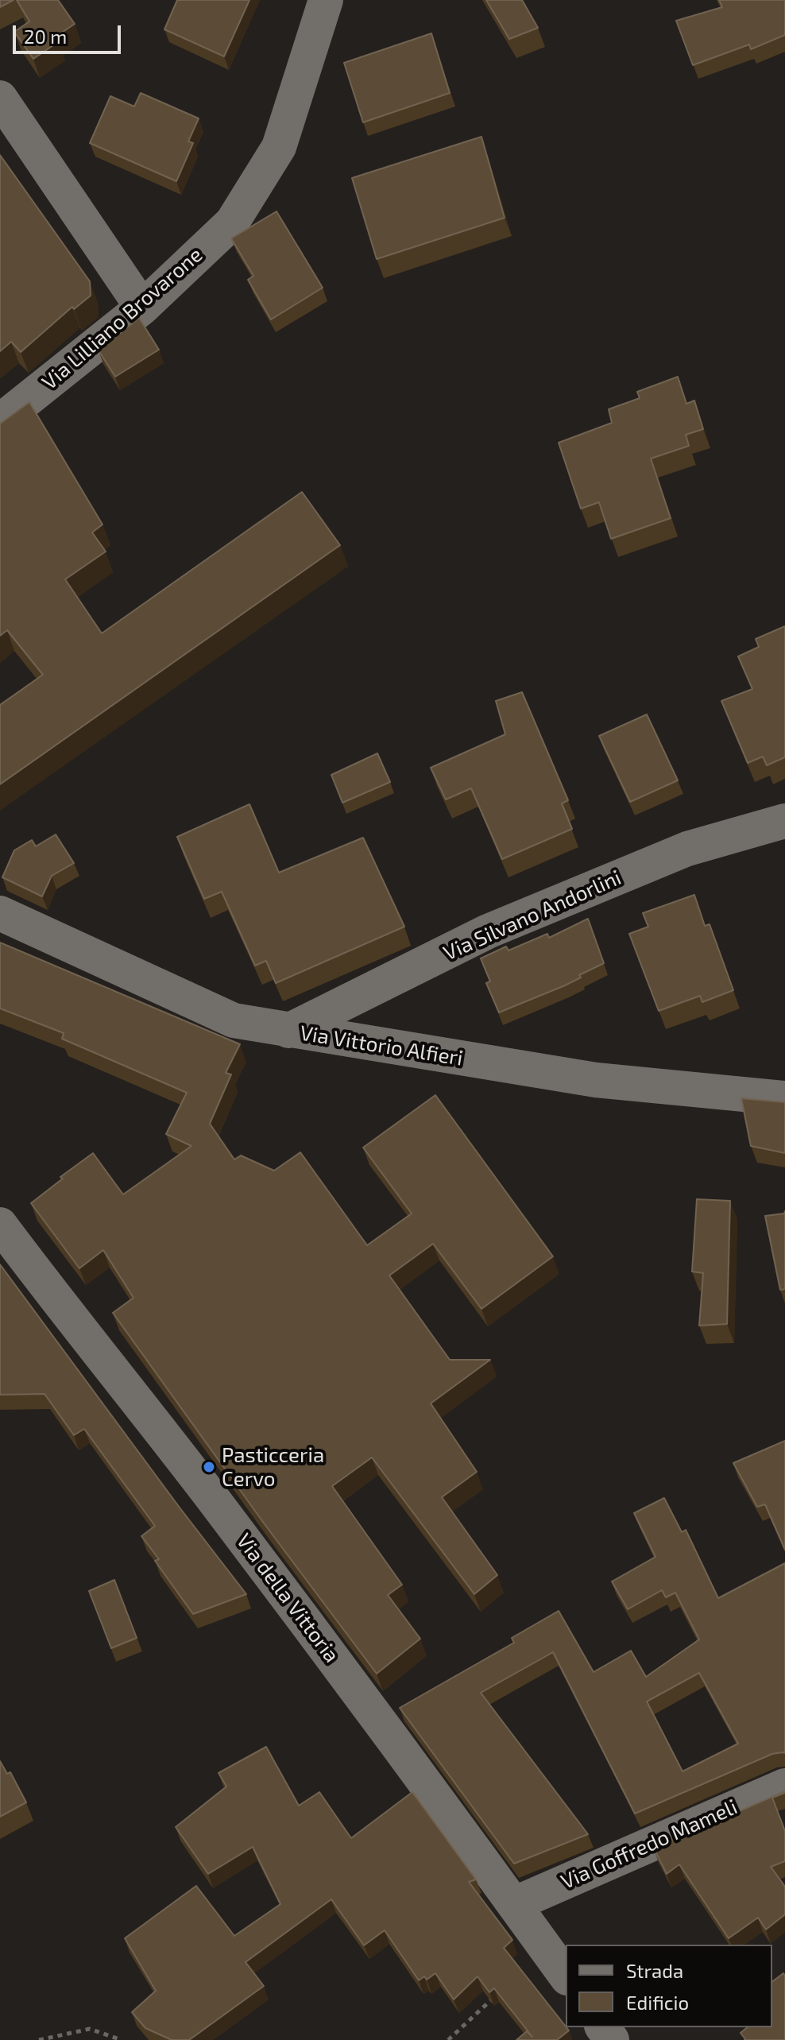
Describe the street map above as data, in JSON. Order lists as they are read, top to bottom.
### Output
{
  "streets": {
    "street": [
      "Via Lilliano Brovarone",
      "Via Silvano Andorlini",
      "Via Vittorio Alfieri",
      "Via della Vittoria",
      "Via Goffredo Mameli"
    ]
  },
  "crossings": [
    ["Via Silvano Andorlini", "Via Vittorio Alfieri"],
    ["Via della Vittoria", "Via Goffredo Mameli"]
  ],
  "places": ["Pasticceria Cervo"],
  "legend": ["Strada", "Edificio"],
  "scale_bar": "20 m"
}
